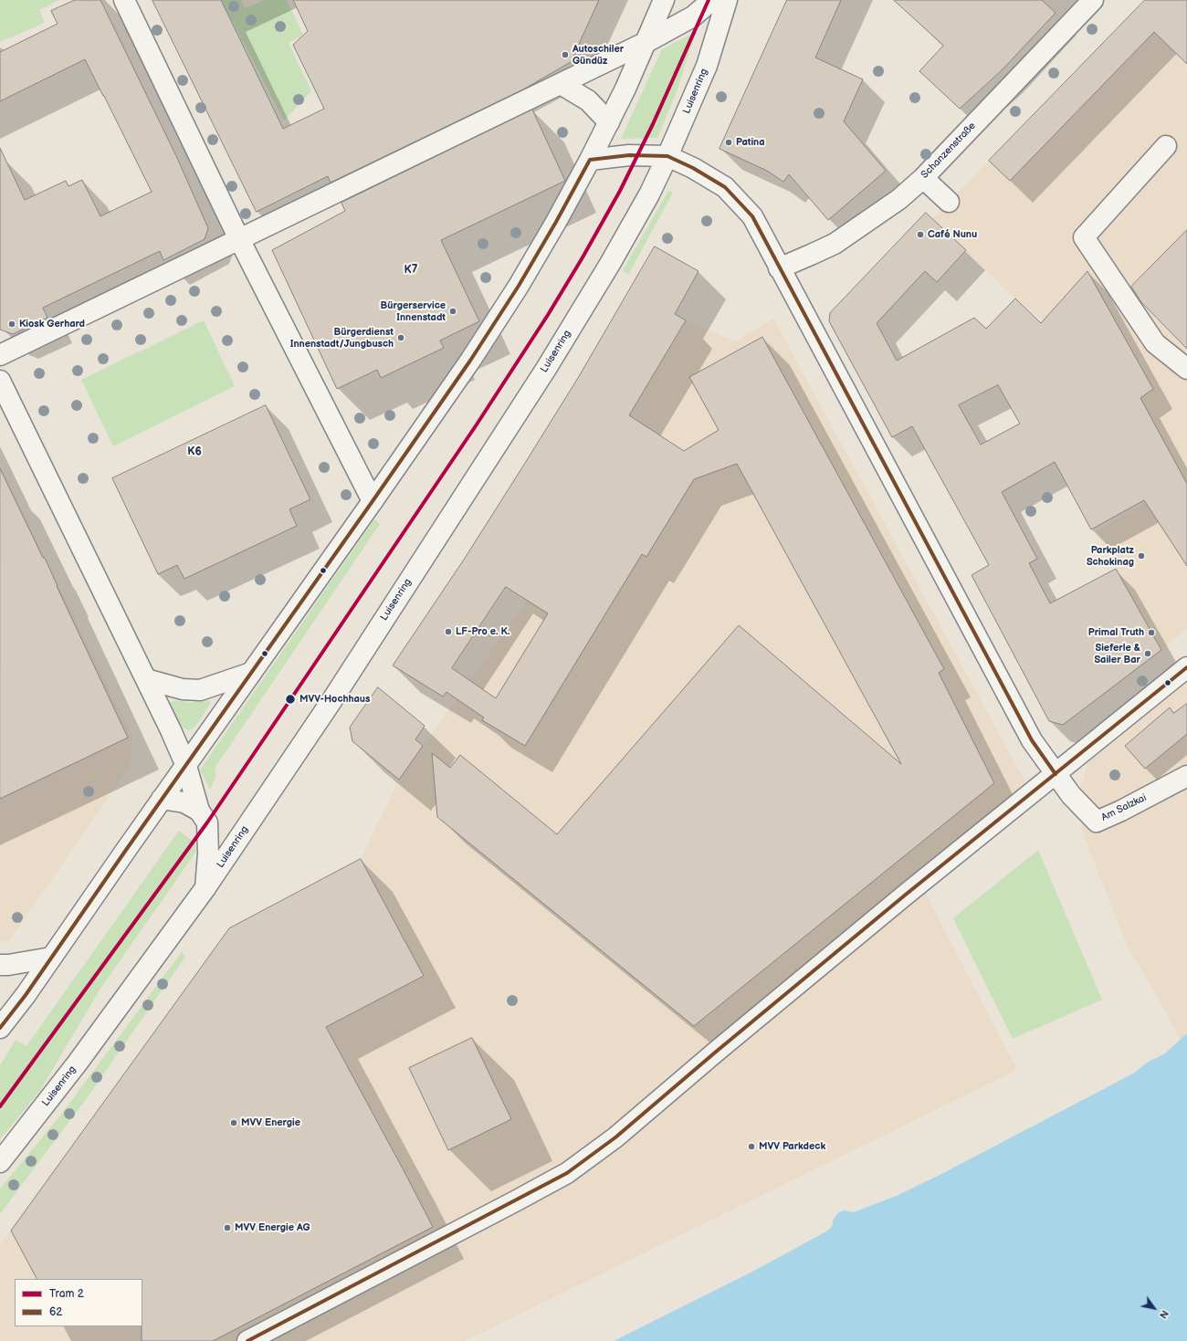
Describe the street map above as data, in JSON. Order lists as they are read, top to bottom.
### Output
{
  "streets": {
    "street": ["Luisenring", "Schanzenstraße", "Am Salzkai"]
  },
  "districts": ["K7", "K6"],
  "places": [
    "Autoschiler Gündüz",
    "Patina",
    "Café Nunu",
    "Bürgerservice Innenstadt",
    "Kiosk Gerhard",
    "Bürgerdienst Innenstadt/Jungbusch",
    "Parkplatz Schokinag",
    "LF-Pro e. K.",
    "Primal Truth",
    "Sieferle & Sailer Bar",
    "MVV-Hochhaus",
    "MVV Energie",
    "MVV Parkdeck",
    "MVV Energie AG"
  ],
  "lines": ["tram line 2", "transit line 62"],
  "legend": ["Tram 2", "62"],
  "north": "bottom right"
}
